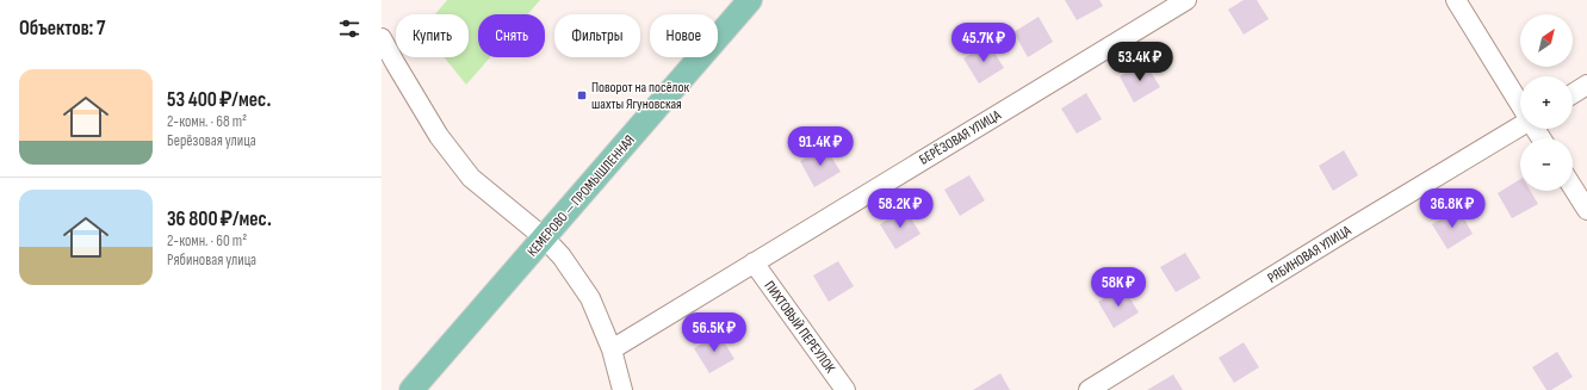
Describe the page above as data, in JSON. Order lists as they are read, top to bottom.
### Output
{
  "streets": {
    "main road": ["КЕМЕРОВО — ПРОМЫШЛЕННАЯ"],
    "street": ["БЕРЁЗОВАЯ УЛИЦА", "РЯБИНОВАЯ УЛИЦА", "ПИХТОВЫЙ ПЕРЕУЛОК"]
  },
  "crossings": [
    ["БЕРЁЗОВАЯ УЛИЦА", "ПИХТОВЫЙ ПЕРЕУЛОК"]
  ],
  "places": {
    "transit": ["Поворот на посёлок шахты Ягуновская"]
  },
  "north": "top right",
  "page": {
    "heading": "Объектов: 7",
    "map_buttons": ["+", "−"],
    "chip": [
      "Купить",
      "Снять",
      "Фильтры",
      "Новое"
    ],
    "price": [
      "45.7K ₽",
      "53.4K ₽",
      "91.4K ₽",
      "58.2K ₽",
      "36.8K ₽",
      "58K ₽",
      "56.5K ₽"
    ],
    "list": [
      {
        "name": "53 400 ₽/мес.",
        "note": "2-комн. · 68 m² · Берёзовая улица"
      },
      {
        "name": "36 800 ₽/мес.",
        "note": "2-комн. · 60 m² · Рябиновая улица"
      }
    ]
  }
}
